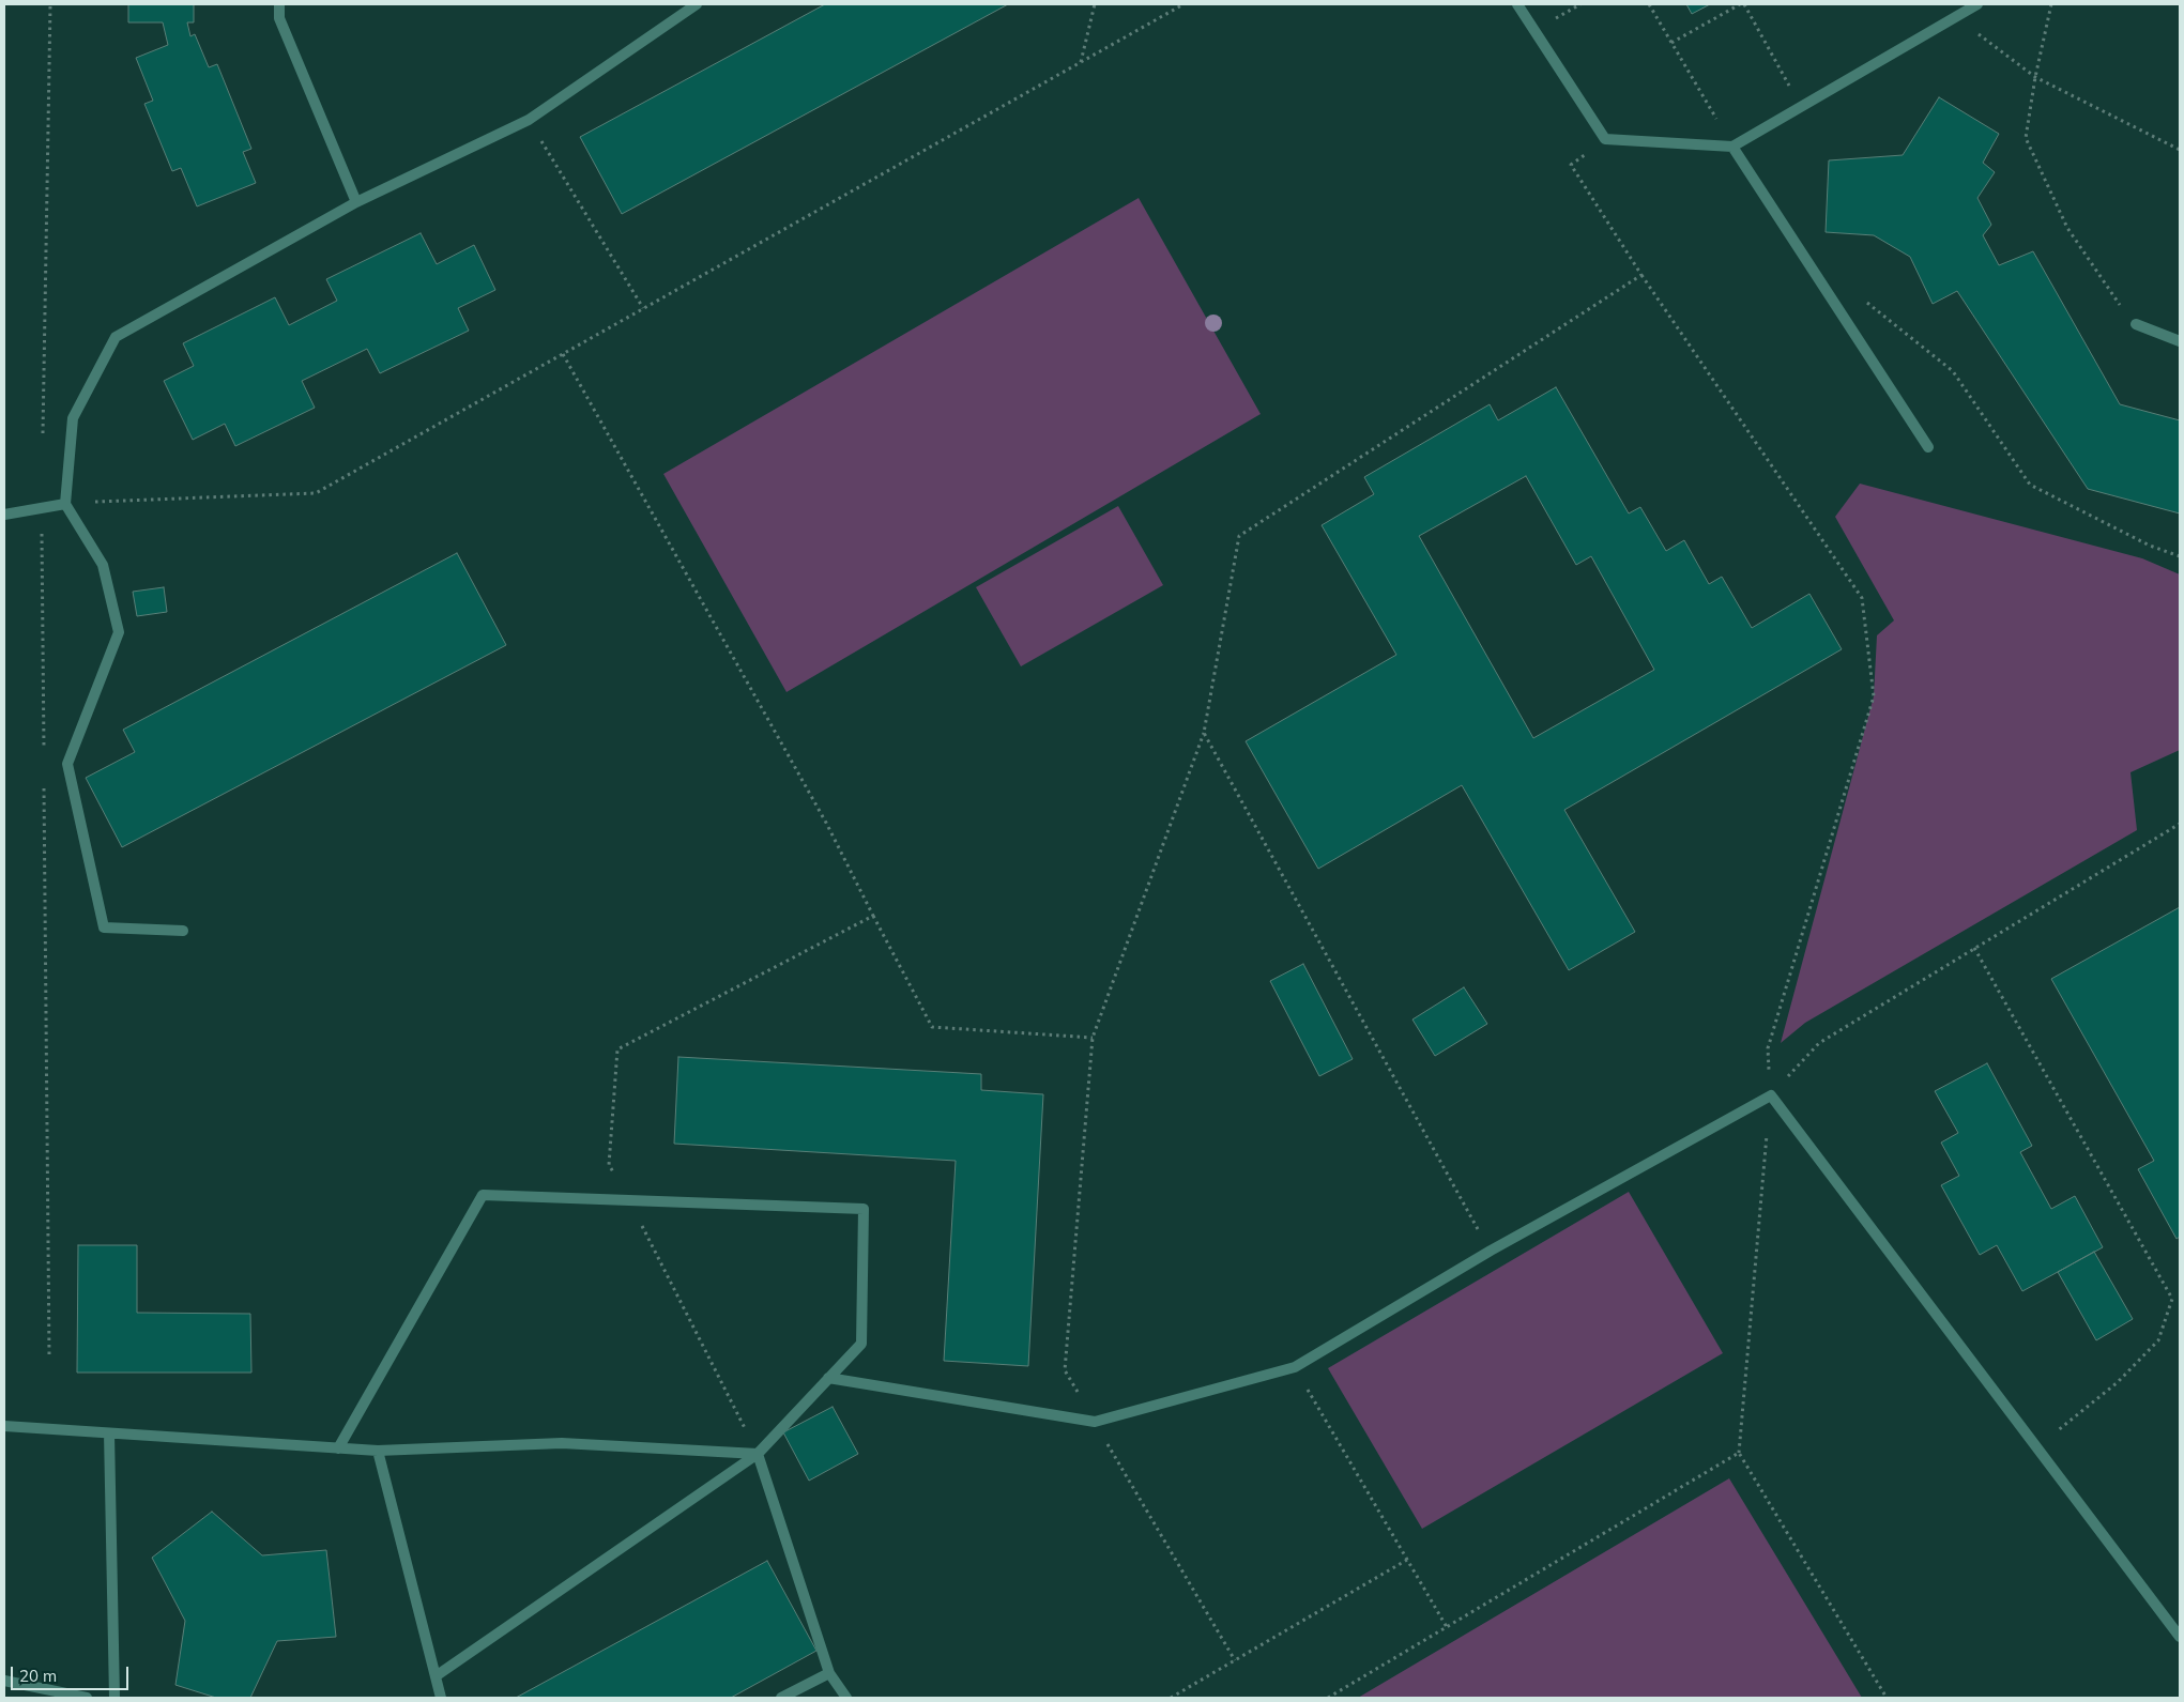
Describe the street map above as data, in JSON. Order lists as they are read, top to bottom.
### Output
{
  "scale_bar": "20 m"
}
